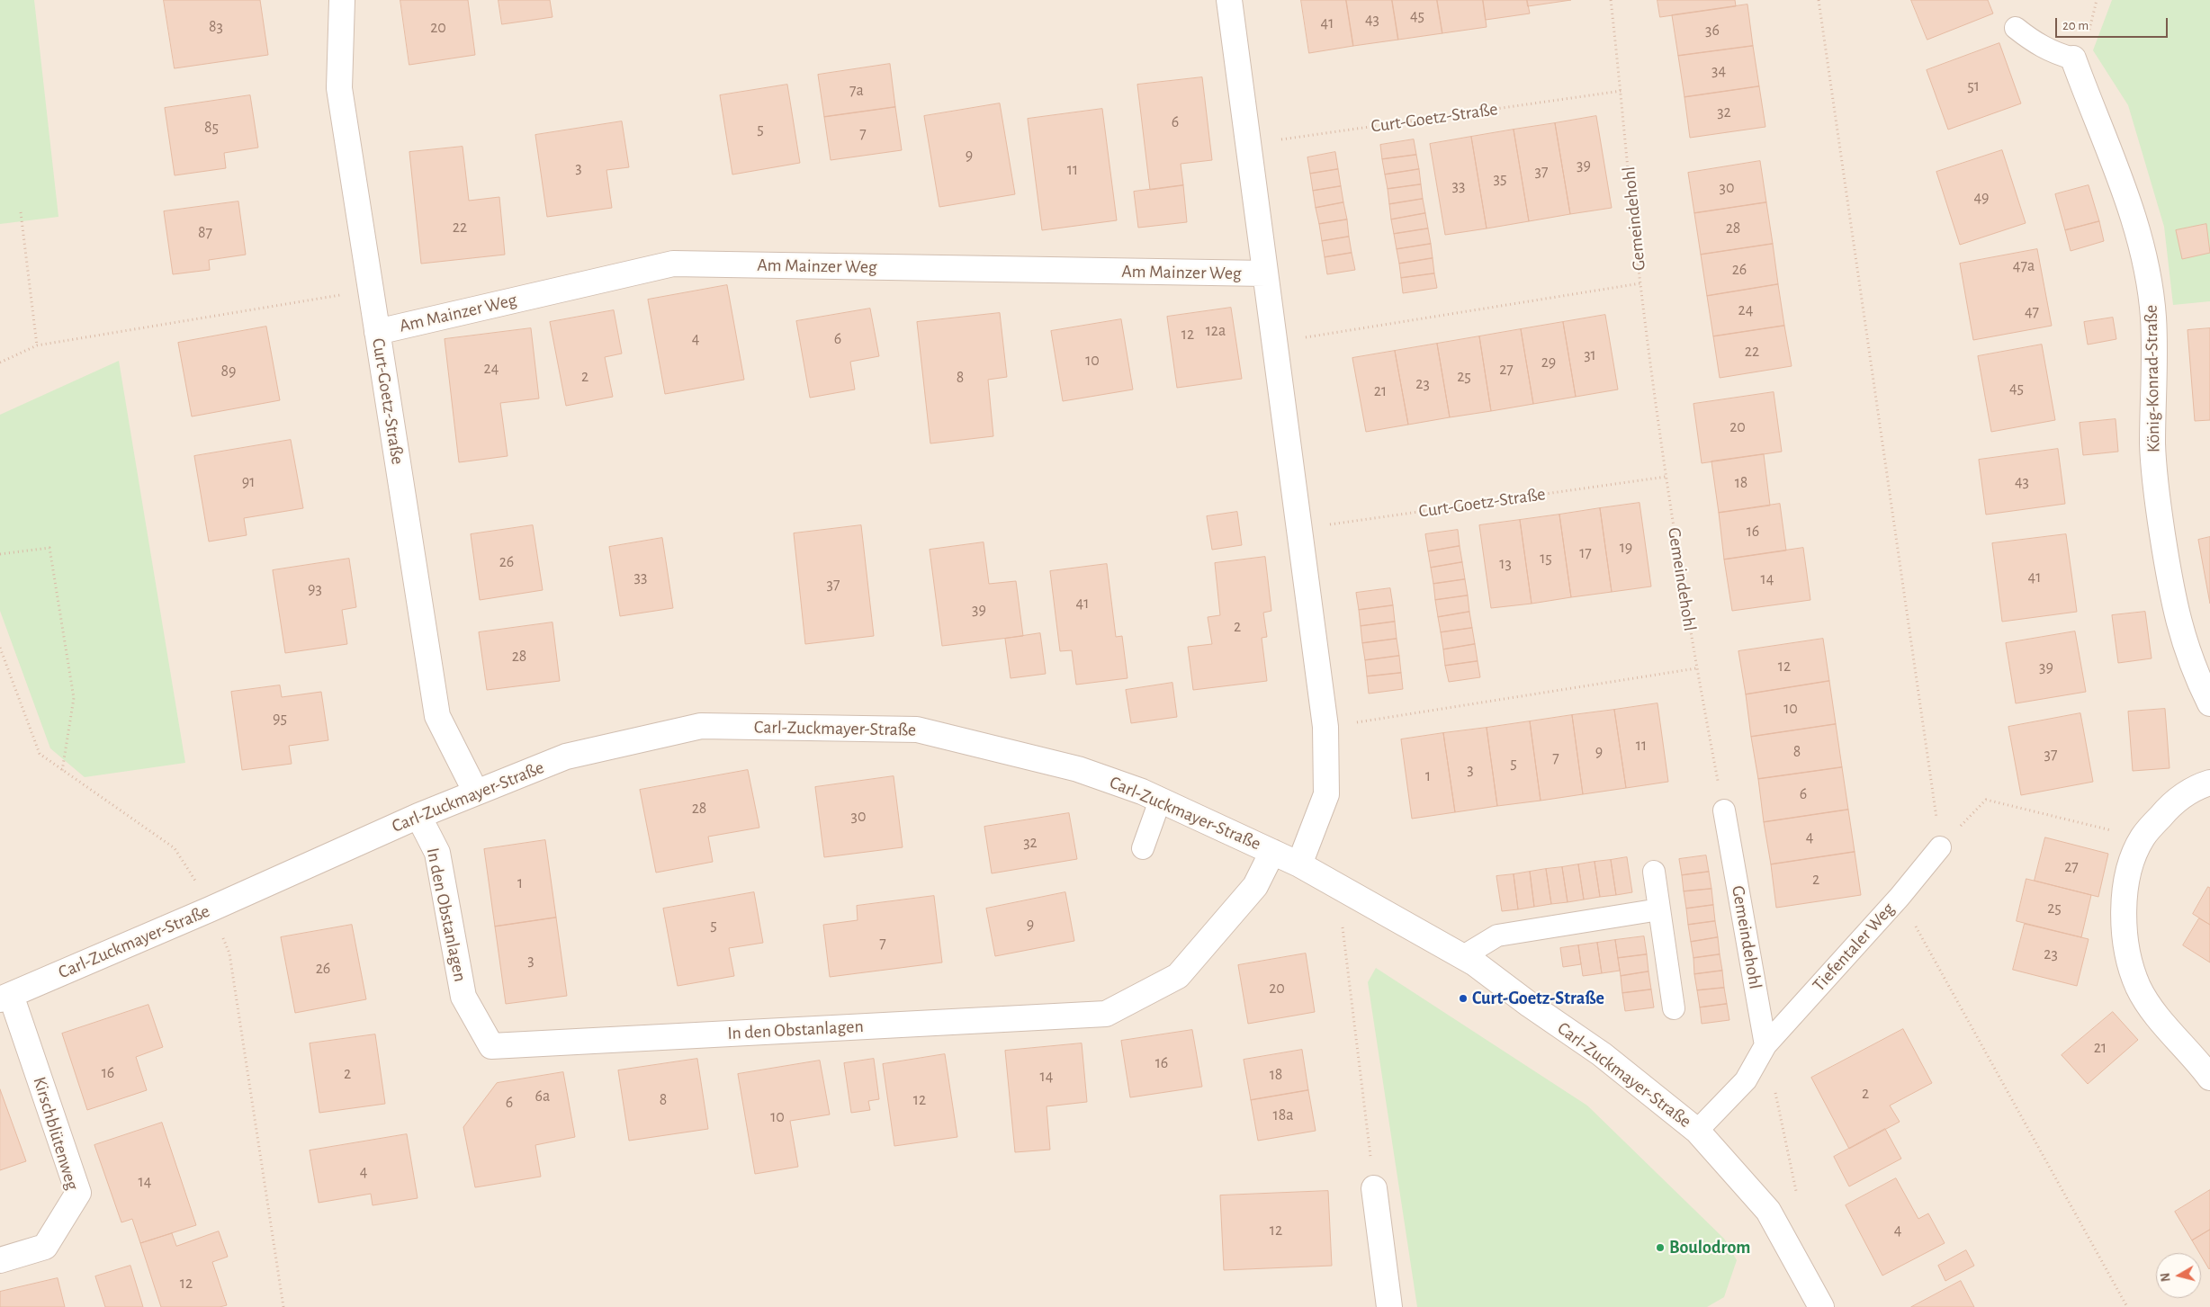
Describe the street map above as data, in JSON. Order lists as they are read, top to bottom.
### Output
{
  "streets": {
    "street": [
      "Curt-Goetz-Straße",
      "Am Mainzer Weg",
      "König-Konrad-Straße",
      "Carl-Zuckmayer-Straße",
      "In den Obstanlagen",
      "Kirschblütenweg"
    ],
    "lane": ["Gemeindehohl", "Tiefentaler Weg"]
  },
  "crossings": [
    ["Curt-Goetz-Straße", "Gemeindehohl"],
    ["Curt-Goetz-Straße", "Am Mainzer Weg"],
    ["Curt-Goetz-Straße", "Carl-Zuckmayer-Straße"],
    ["Gemeindehohl", "Tiefentaler Weg"],
    ["Carl-Zuckmayer-Straße", "In den Obstanlagen"],
    ["Carl-Zuckmayer-Straße", "Kirschblütenweg"]
  ],
  "places": ["Curt-Goetz-Straße", "Boulodrom"],
  "house_numbers": [
    "45",
    "43",
    "41",
    "83",
    "20",
    "36",
    "34",
    "51",
    "7a",
    "32",
    "6",
    "85",
    "5",
    "7",
    "9",
    "39",
    "3",
    "11",
    "37",
    "35",
    "33",
    "30",
    "49",
    "22",
    "28",
    "87",
    "47a",
    "26",
    "24",
    "47",
    "12a",
    "12",
    "4",
    "6",
    "22",
    "31",
    "10",
    "29",
    "24",
    "27",
    "89",
    "2",
    "25",
    "8",
    "23",
    "45",
    "21",
    "20",
    "91",
    "43",
    "18",
    "16",
    "19",
    "17",
    "15",
    "26",
    "13",
    "33",
    "41",
    "14",
    "37",
    "93",
    "41",
    "39",
    "2",
    "28",
    "12",
    "39",
    "10",
    "95",
    "11",
    "9",
    "8",
    "37",
    "7",
    "5",
    "3",
    "1",
    "6",
    "28",
    "30",
    "4",
    "32",
    "27",
    "2",
    "1",
    "25",
    "9",
    "5",
    "7",
    "23",
    "3",
    "26",
    "20",
    "21",
    "16",
    "16",
    "2",
    "18",
    "14",
    "2",
    "6a",
    "8",
    "12",
    "6",
    "18a",
    "10",
    "4",
    "14",
    "12",
    "4",
    "12"
  ],
  "scale_bar": "20 m",
  "north": "left"
}
